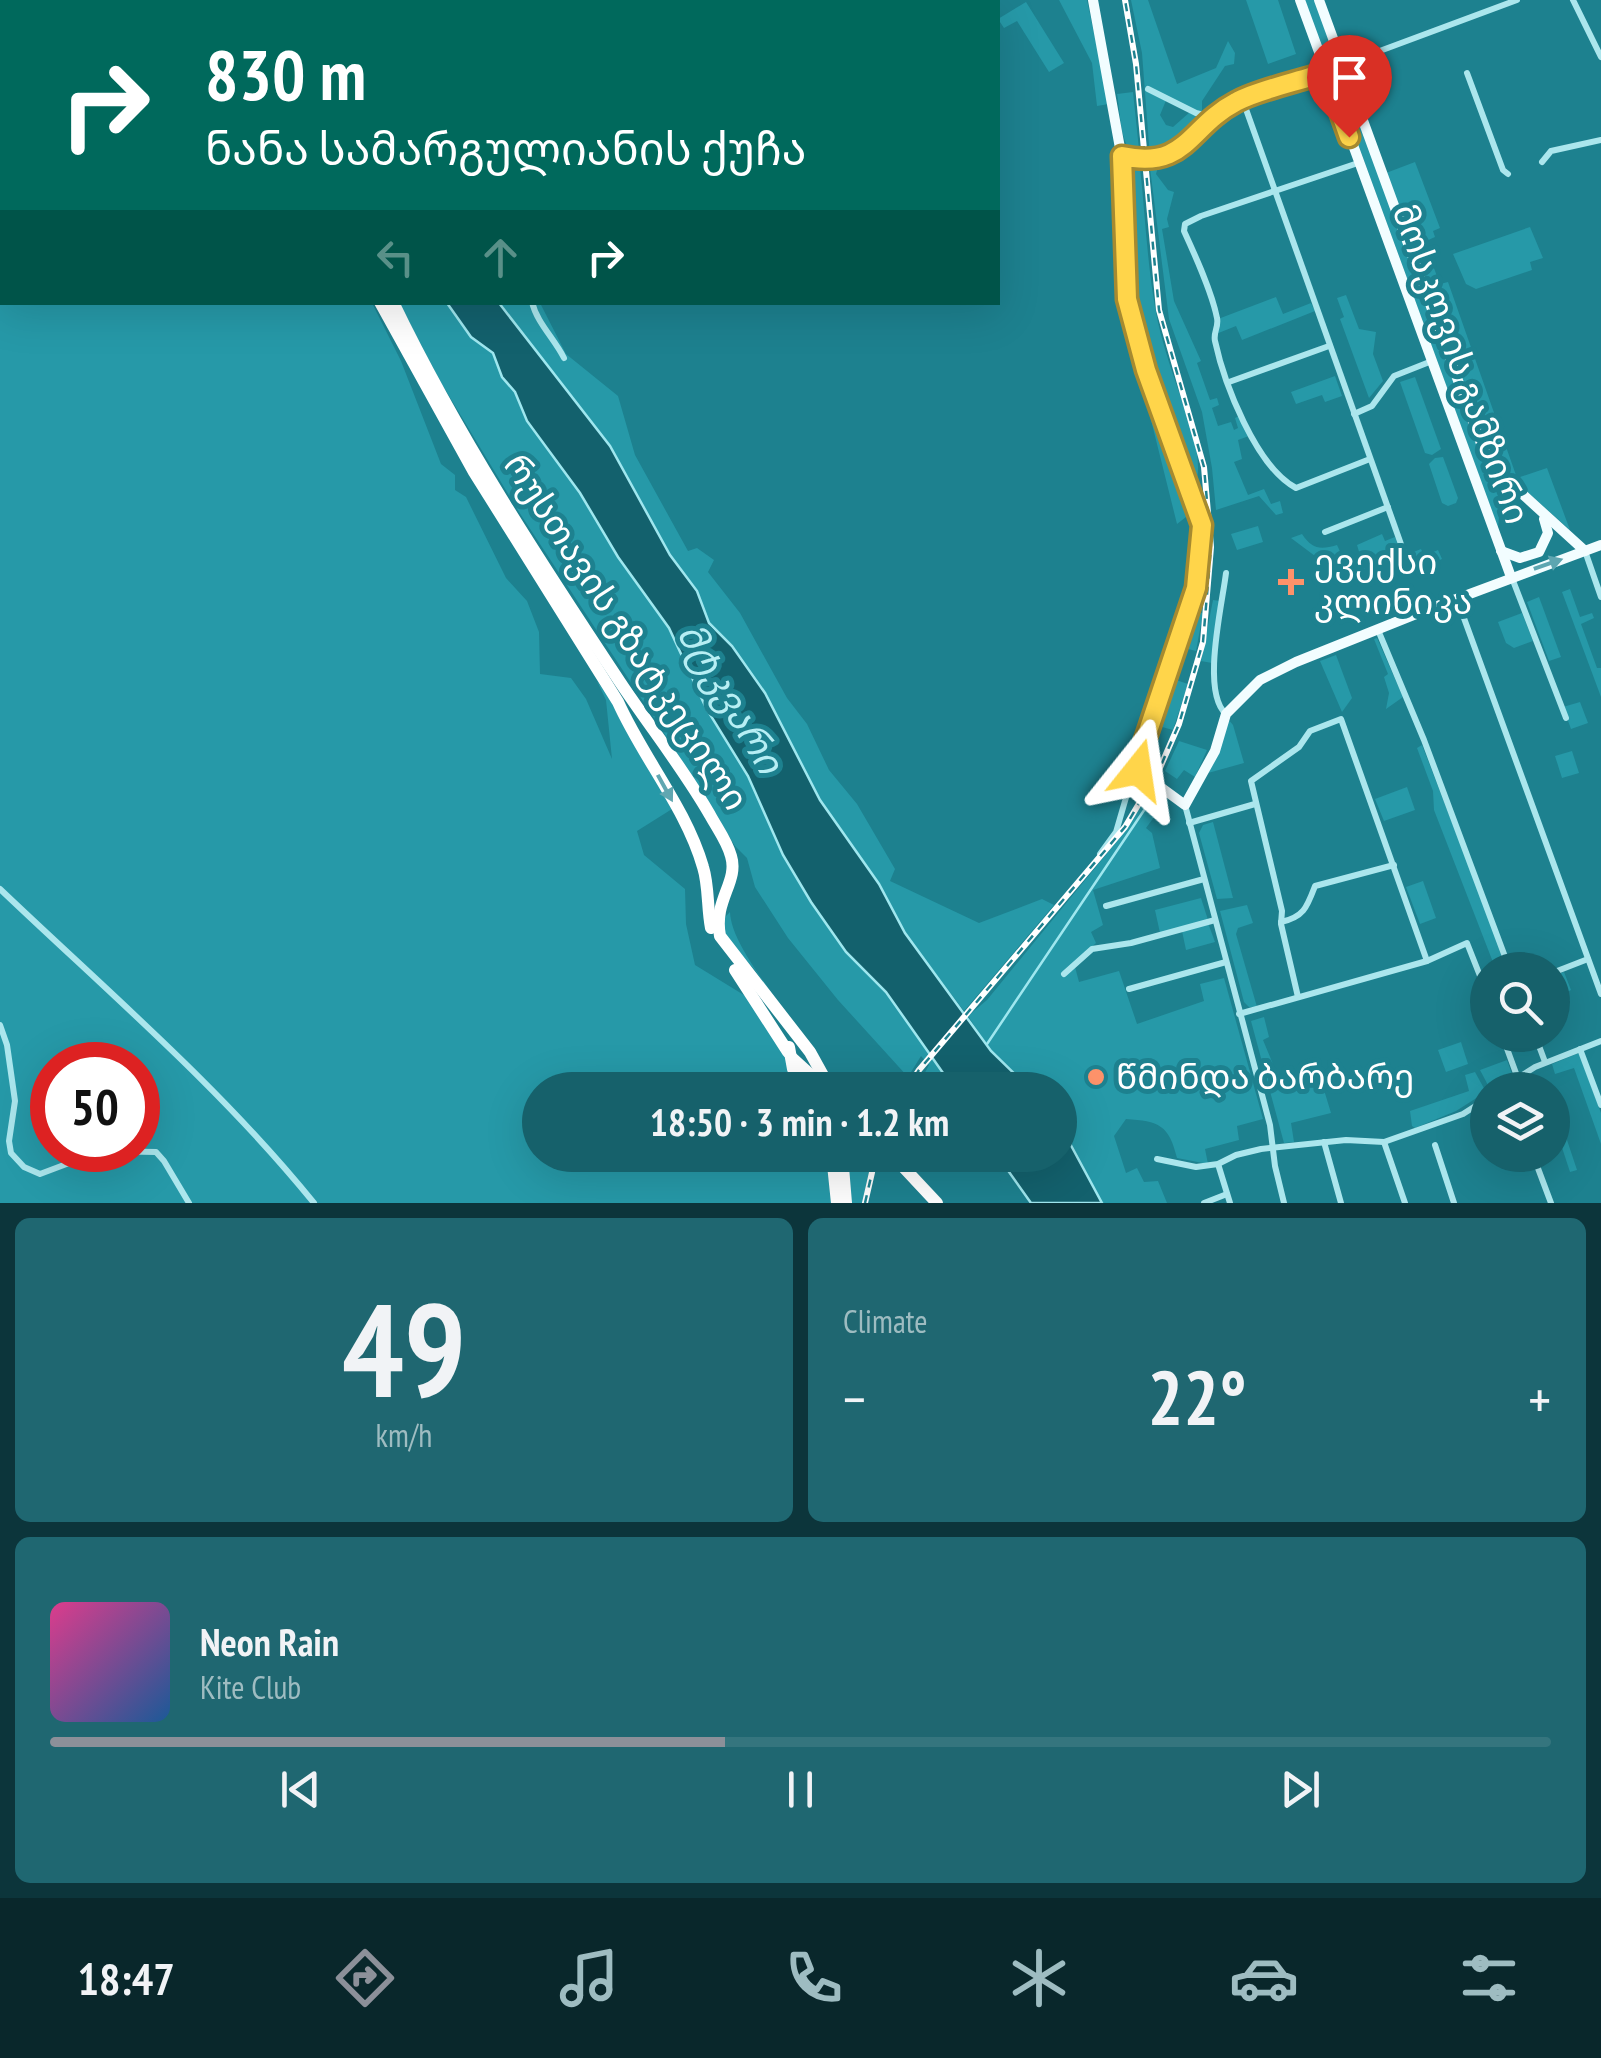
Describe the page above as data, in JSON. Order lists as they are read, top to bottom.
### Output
{
  "streets": {
    "highway": ["რუსთავის გზატკეცილი"],
    "main road": ["მოსკოვის გამზირი"]
  },
  "water": ["მტკვარი"],
  "places": {
    "health": ["ევექსი კლინიკა"],
    "other": ["წმინდა ბარბარე"]
  },
  "page": {
    "turn": ["830 m", "ნანა სამარგულიანის ქუჩა"],
    "limit": "50",
    "trip": "18:50 · 3 min · 1.2 km",
    "tile": [
      ["49", "km/h"],
      "Climate"
    ],
    "heat": ["−", "22°", "+"],
    "song": ["Neon Rain", "Kite Club"],
    "tabs": "18:47"
  }
}
